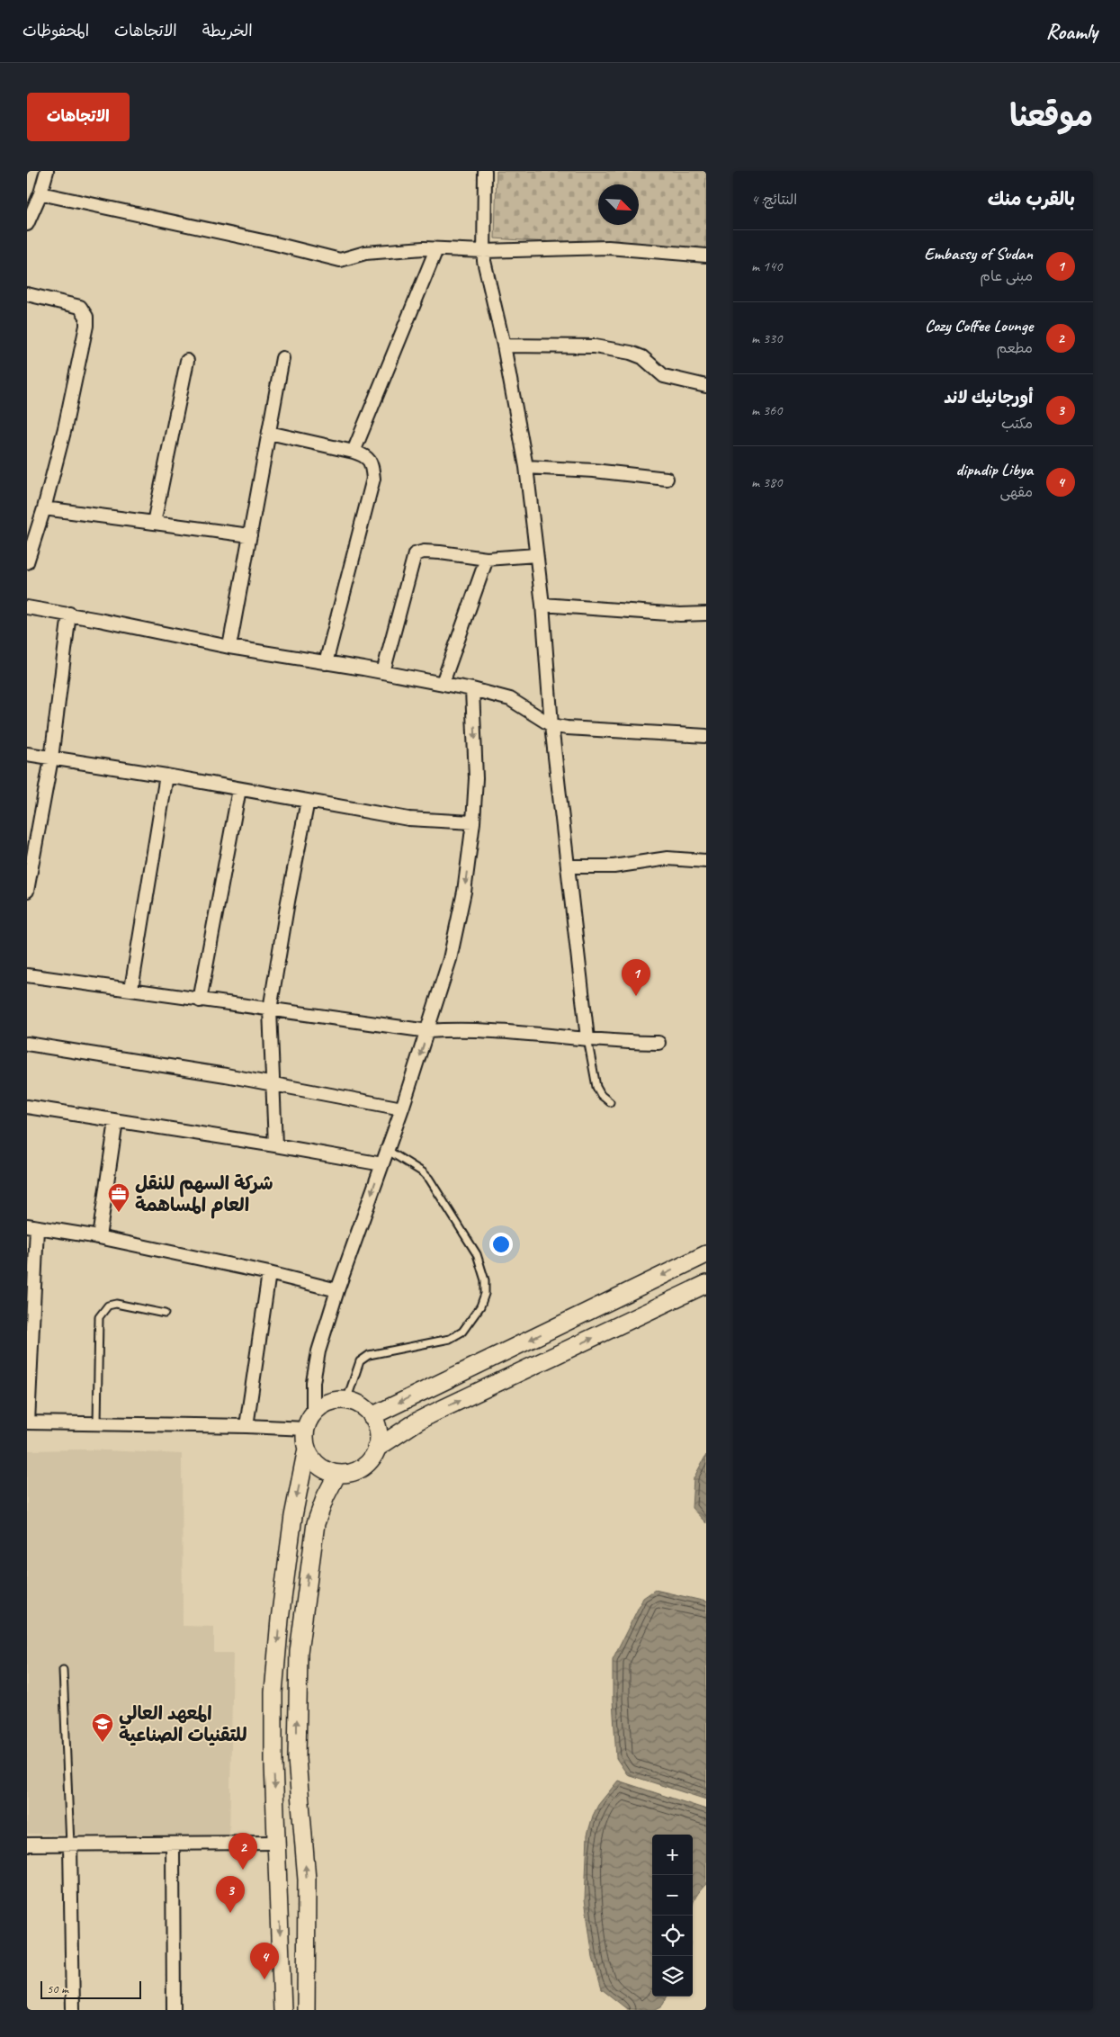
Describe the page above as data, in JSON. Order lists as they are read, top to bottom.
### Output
{
  "places": {
    "office": ["شركة السهم للنقل العام المساهمة"],
    "school or university": ["المعهد العالي للتقنيات الصناعية"]
  },
  "scale_bar": "50 m",
  "north": "bottom right",
  "page": {
    "header": "Roamly",
    "nav": ["الخريطة", "الاتجاهات", "المحفوظات"],
    "title": "موقعنا",
    "buttons": "الاتجاهات",
    "heading": ["بالقرب منك", "النتائج: 4"],
    "list": [
      {
        "mark": "1",
        "name": "Embassy of Sudan",
        "note": "مبنى عام",
        "value": "140 m"
      },
      {
        "mark": "2",
        "name": "Cozy Coffee Lounge",
        "note": "مطعم",
        "value": "330 m"
      },
      {
        "mark": "3",
        "name": "أورجانيك لاند",
        "note": "مكتب",
        "value": "360 m"
      },
      {
        "mark": "4",
        "name": "dipndip Libya",
        "note": "مقهى",
        "value": "380 m"
      }
    ],
    "pins": [
      "1",
      "2",
      "3",
      "4"
    ],
    "map_buttons": ["+", "−"],
    "scale": "50 m"
  }
}
